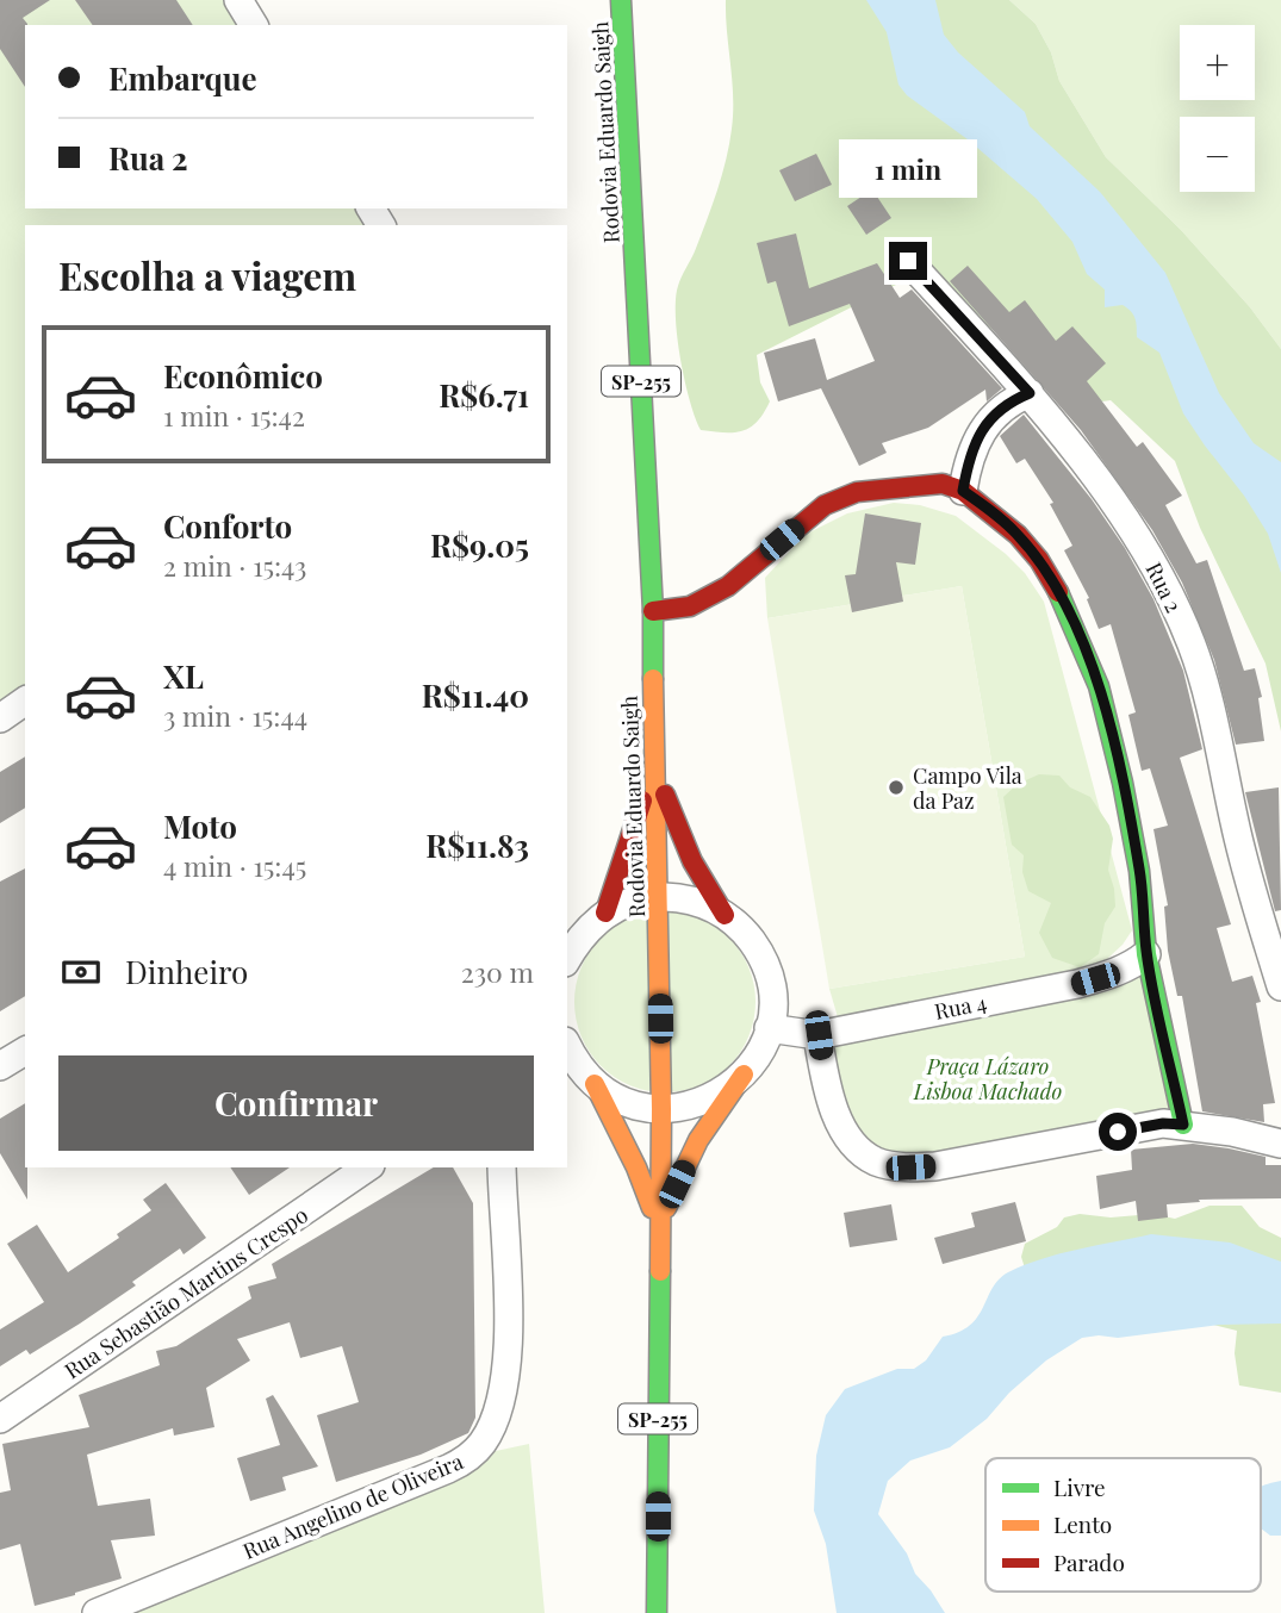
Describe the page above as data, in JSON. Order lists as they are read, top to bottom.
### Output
{
  "streets": {
    "main road": ["Rodovia Eduardo Saigh", "SP-255"],
    "street": [
      "Rua 2",
      "Rua 4",
      "Rua Sebastião Martins Crespo",
      "Rua Angelino de Oliveira"
    ]
  },
  "parks": ["Praça Lázaro Lisboa Machado"],
  "places": ["Campo Vila da Paz"],
  "legend": ["Livre", "Lento", "Parado"],
  "page": {
    "map_buttons": ["+", "−"],
    "banner": ["Embarque", "Rua 2"],
    "bubble": "1 min",
    "heading": "Escolha a viagem",
    "list": [
      {
        "name": "Econômico",
        "note": "1 min · 15:42",
        "value": "R$6.71"
      },
      {
        "name": "Conforto",
        "note": "2 min · 15:43",
        "value": "R$9.05"
      },
      {
        "name": "XL",
        "note": "3 min · 15:44",
        "value": "R$11.40"
      },
      {
        "name": "Moto",
        "note": "4 min · 15:45",
        "value": "R$11.83"
      }
    ],
    "pay": ["Dinheiro", "230 m"],
    "buttons": "Confirmar"
  }
}
